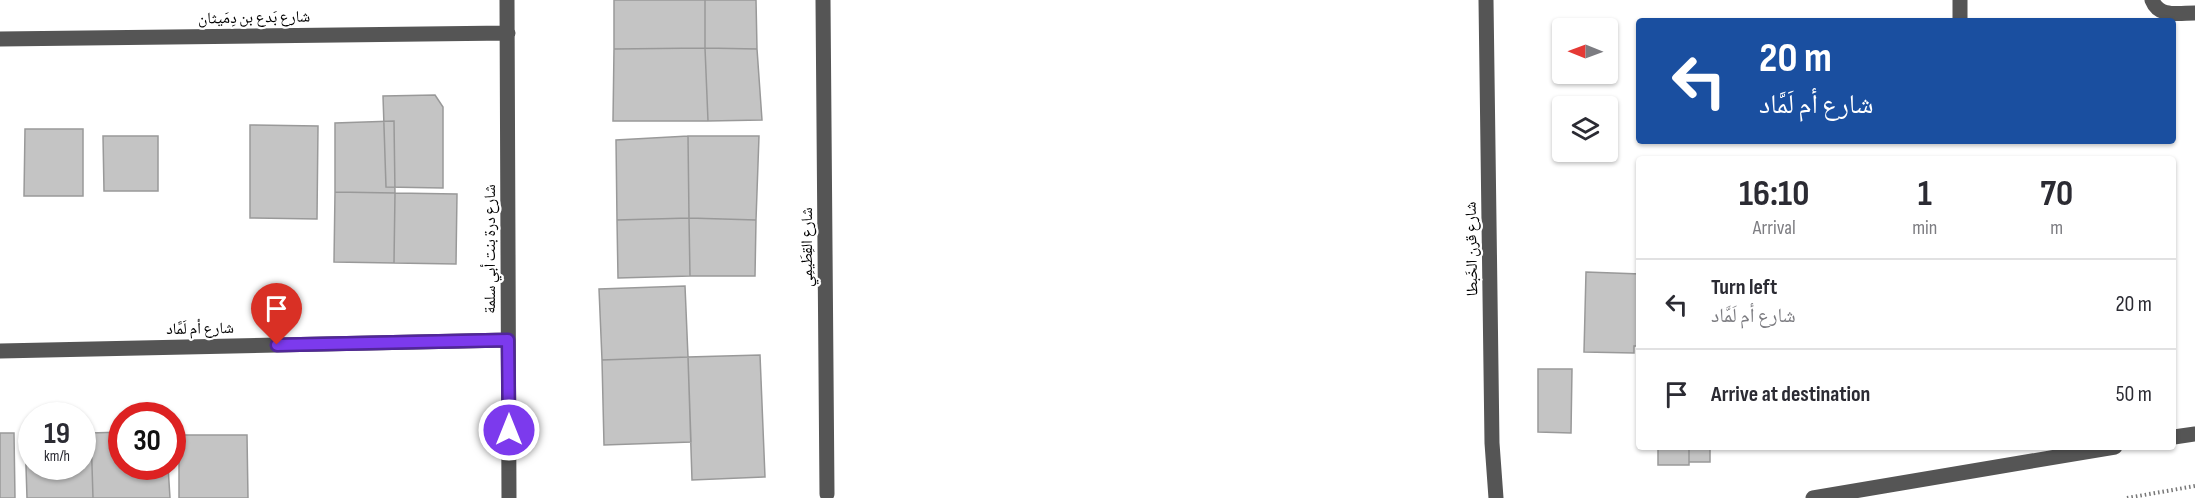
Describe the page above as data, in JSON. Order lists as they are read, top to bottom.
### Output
{
  "streets": {
    "street": [
      "شارع بَدع بن دِمَيثان",
      "شارع القِطَيمِي",
      "شارع درة بنت أبي سلمة",
      "شارع قرن الخَبطا",
      "شارع أم لَمَّاد"
    ]
  },
  "crossings": [
    ["شارع بَدع بن دِمَيثان", "شارع درة بنت أبي سلمة"],
    ["شارع درة بنت أبي سلمة", "شارع أم لَمَّاد"]
  ],
  "north": "left",
  "page": {
    "turn": ["20 m", "شارع أم لَمَّاد"],
    "eta": [
      "16:10",
      "Arrival",
      "1",
      "min",
      "70",
      "m"
    ],
    "list": [
      {
        "name": "Turn left",
        "note": "شارع أم لَمَّاد",
        "value": "20 m"
      },
      {
        "name": "Arrive at destination",
        "value": "50 m"
      }
    ],
    "speed": "19 km/h",
    "limit": "30"
  }
}
